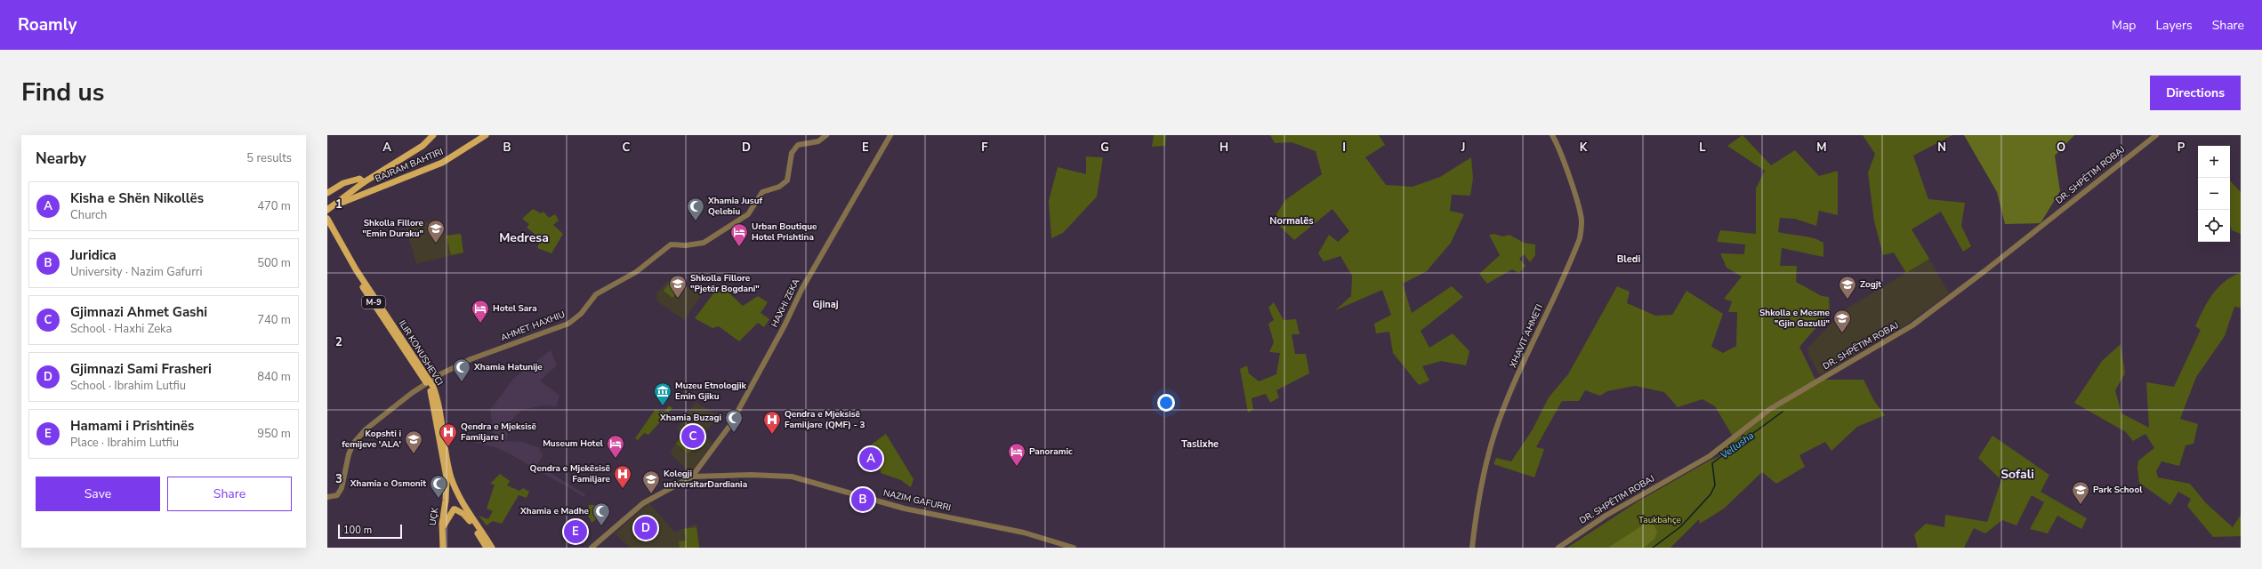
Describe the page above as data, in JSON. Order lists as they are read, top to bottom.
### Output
{
  "streets": {
    "main road": [
      "BAJRAM BAHTIRI",
      "M-9",
      "ILIR KONUSHEVCI",
      "UÇK"
    ],
    "street": [
      "DR. SHPËTIM ROBAJ",
      "HAXHI ZEKA",
      "AHMET HAXHIU",
      "XHAVIT AHMETI",
      "NAZIM GAFURRI"
    ]
  },
  "crossings": [
    ["M-9", "ILIR KONUSHEVCI"],
    ["M-9", "UÇK"],
    ["HAXHI ZEKA", "NAZIM GAFURRI"],
    ["AHMET HAXHIU", "ILIR KONUSHEVCI"],
    ["ILIR KONUSHEVCI", "UÇK"]
  ],
  "districts": [
    "Normalës",
    "Medresa",
    "Bledi",
    "Gjinaj",
    "Taslixhe",
    "Sofali"
  ],
  "water": ["Vellusha"],
  "parks": ["Taukbahçe"],
  "places": {
    "mosque": [
      "Xhamia Jusuf Qelebiu",
      "Xhamia Hatunije",
      "Xhamia Buzagi",
      "Xhamia e Osmonit",
      "Xhamia e Madhe"
    ],
    "school or university": [
      "Shkolla Fillore \"Emin Duraku\"",
      "Shkolla Fillore \"Pjetër Bogdani\"",
      "Zogjt",
      "Shkolla e Mesme \"Gjin Gazulli\"",
      "Kopshti i femijeve 'ALA'",
      "Kolegji universitarDardiania",
      "Park School"
    ],
    "hotel": [
      "Urban Boutique Hotel Prishtina",
      "Hotel Sara",
      "Museum Hotel",
      "Panoramic"
    ],
    "museum": ["Muzeu Etnologjik Emin Gjiku"],
    "hospital": ["Qendra e Mjeksisë Familjare (QMF) - 3", "Qendra e Mjeksisë Familjare I", "Qendra e Mjekësisë Familjare"]
  },
  "scale_bar": "100 m",
  "page": {
    "header": "Roamly",
    "nav": ["Map", "Layers", "Share"],
    "title": "Find us",
    "buttons": [
      "Directions",
      ["Save", "Share"]
    ],
    "heading": ["Nearby", "5 results"],
    "map_buttons": ["+", "−"],
    "list": [
      {
        "mark": "A",
        "name": "Kisha e Shën Nikollës",
        "note": "Church",
        "value": "470 m"
      },
      {
        "mark": "B",
        "name": "Juridica",
        "note": "University · Nazim Gafurri",
        "value": "500 m"
      },
      {
        "mark": "C",
        "name": "Gjimnazi Ahmet Gashi",
        "note": "School · Haxhi Zeka",
        "value": "740 m"
      },
      {
        "mark": "D",
        "name": "Gjimnazi Sami Frasheri",
        "note": "School · Ibrahim Lutfiu",
        "value": "840 m"
      },
      {
        "mark": "E",
        "name": "Hamami i Prishtinës",
        "note": "Place · Ibrahim Lutfiu",
        "value": "950 m"
      }
    ],
    "pins": [
      "C",
      "A",
      "B",
      "D",
      "E"
    ],
    "scale": "100 m"
  },
  "grid": {
    "columns": [
      "A",
      "B",
      "C",
      "D",
      "E",
      "F",
      "G",
      "H",
      "I",
      "J",
      "K",
      "L",
      "M",
      "N",
      "O",
      "P"
    ],
    "rows": ["1", "2", "3"]
  }
}
